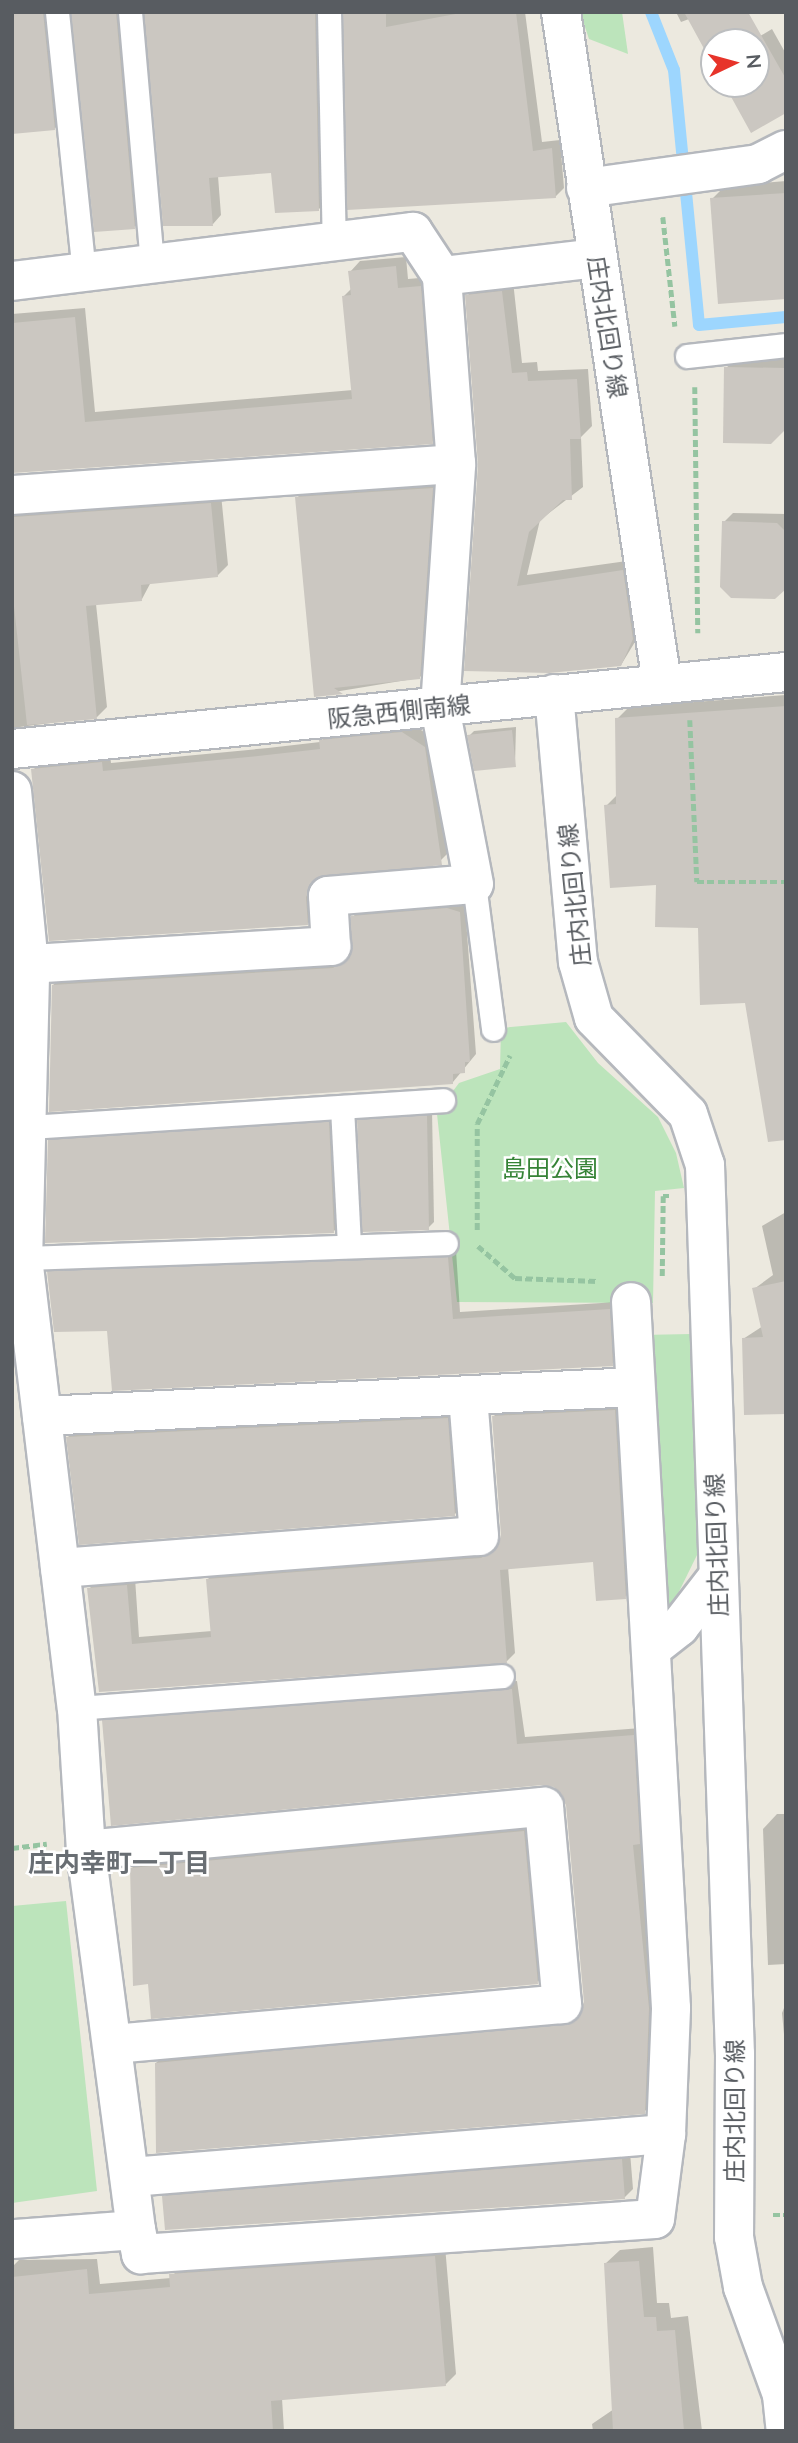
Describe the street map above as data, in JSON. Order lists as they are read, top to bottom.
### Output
{
  "streets": {
    "street": ["庄内北回り線", "阪急西側南線"]
  },
  "crossings": [
    ["庄内北回り線", "阪急西側南線"]
  ],
  "districts": ["庄内幸町一丁目"],
  "parks": ["島田公園"],
  "north": "right"
}
